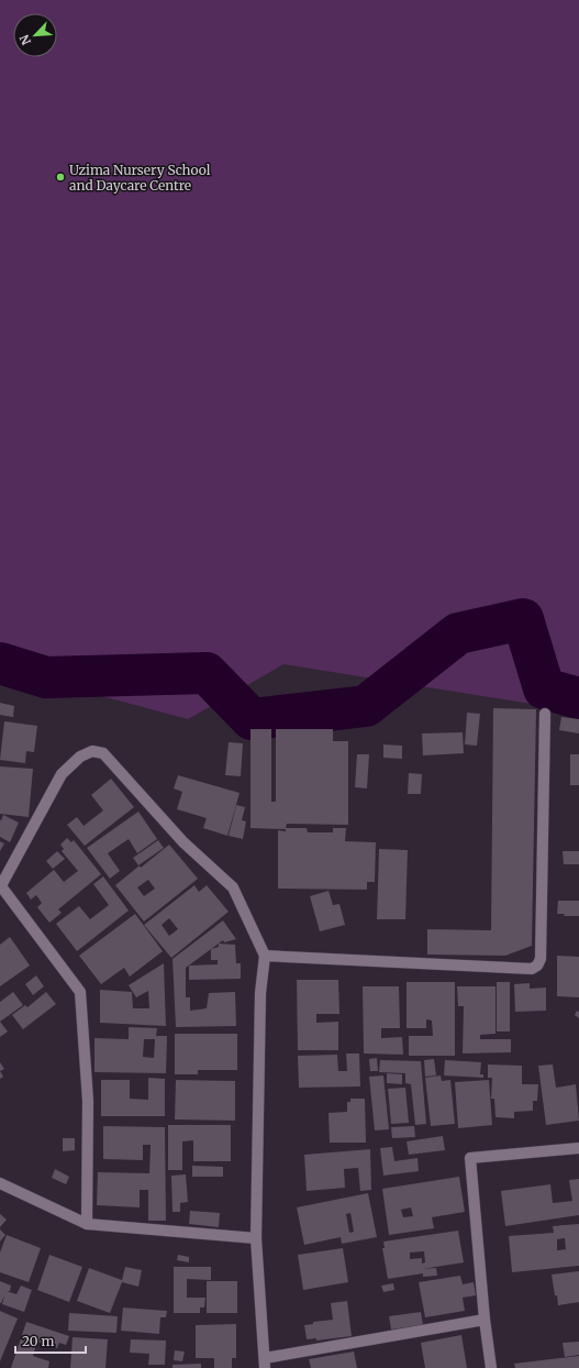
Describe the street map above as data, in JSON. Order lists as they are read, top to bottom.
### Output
{
  "places": ["Uzima Nursery School and Daycare Centre"],
  "scale_bar": "20 m",
  "north": "bottom left"
}
